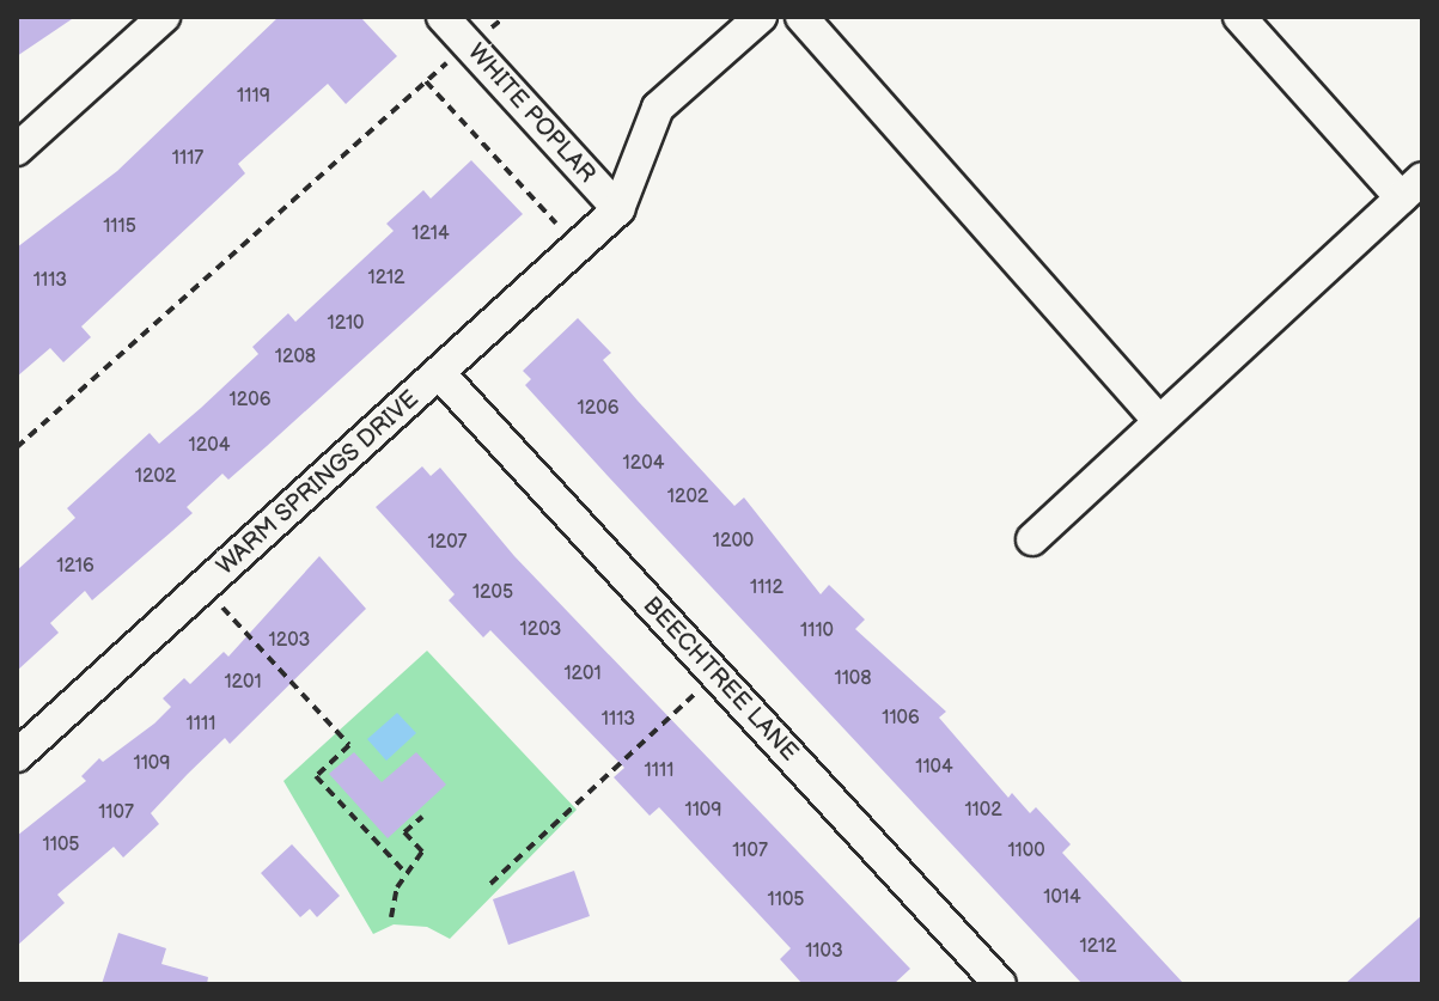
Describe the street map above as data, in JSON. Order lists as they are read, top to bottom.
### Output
{
  "streets": {
    "street": ["WHITE POPLAR", "WARM SPRINGS DRIVE", "BEECHTREE LANE"]
  },
  "crossings": [
    ["WHITE POPLAR", "WARM SPRINGS DRIVE"],
    ["WARM SPRINGS DRIVE", "BEECHTREE LANE"]
  ],
  "house_numbers": [
    "1119",
    "1117",
    "1115",
    "1214",
    "1212",
    "1113",
    "1210",
    "1208",
    "1206",
    "1206",
    "1204",
    "1204",
    "1202",
    "1202",
    "1200",
    "1207",
    "1216",
    "1112",
    "1205",
    "1203",
    "1110",
    "1203",
    "1201",
    "1108",
    "1201",
    "1106",
    "1113",
    "1111",
    "1109",
    "1104",
    "1111",
    "1109",
    "1102",
    "1107",
    "1105",
    "1107",
    "1100",
    "1014",
    "1105",
    "1212",
    "1103"
  ]
}
